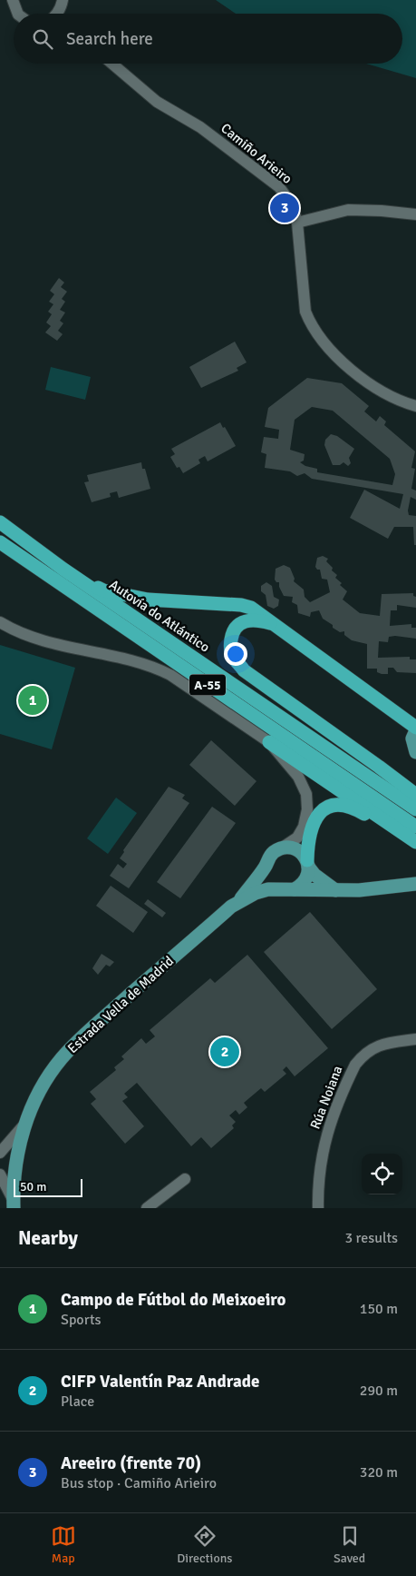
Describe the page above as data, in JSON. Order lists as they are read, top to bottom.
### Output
{
  "streets": {
    "highway": ["Autovía do Atlántico", "A-55"],
    "main road": ["Estrada Vella de Madrid"],
    "street": ["Camiño Arieiro", "Rúa Noiana"]
  },
  "scale_bar": "50 m",
  "page": {
    "search": "Search here",
    "pins": ["3", "1", "2"],
    "scale": "50 m",
    "heading": ["Nearby", "3 results"],
    "list": [
      {
        "mark": "1",
        "name": "Campo de Fútbol do Meixoeiro",
        "note": "Sports",
        "value": "150 m"
      },
      {
        "mark": "2",
        "name": "CIFP Valentín Paz Andrade",
        "note": "Place",
        "value": "290 m"
      },
      {
        "mark": "3",
        "name": "Areeiro (frente 70)",
        "note": "Bus stop · Camiño Arieiro",
        "value": "320 m"
      }
    ],
    "nav": ["Map", "Directions", "Saved"]
  }
}
